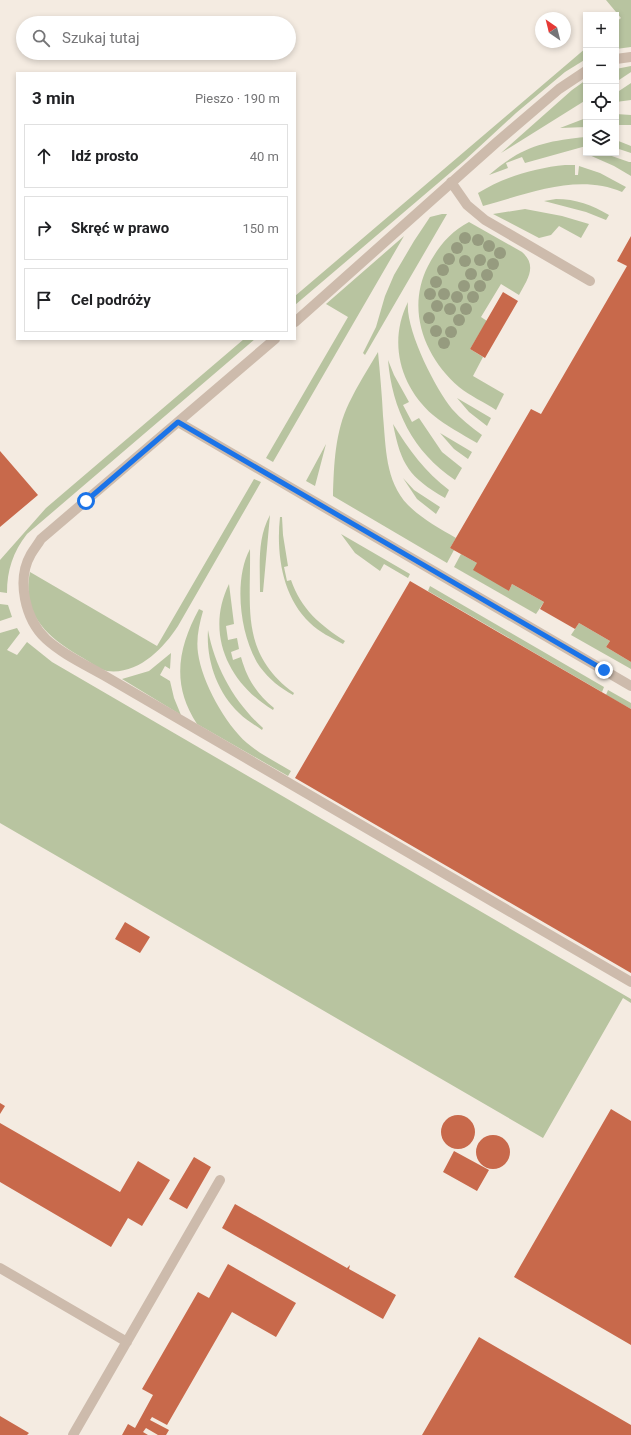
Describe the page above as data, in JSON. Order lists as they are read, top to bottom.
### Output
{
  "north": "top left",
  "page": {
    "map_buttons": ["+", "−"],
    "search": "Szukaj tutaj",
    "heading": ["3 min", "Pieszo · 190 m"],
    "list": [
      ["Idź prosto", "40 m"],
      ["Skręć w prawo", "150 m"],
      "Cel podróży"
    ]
  }
}
